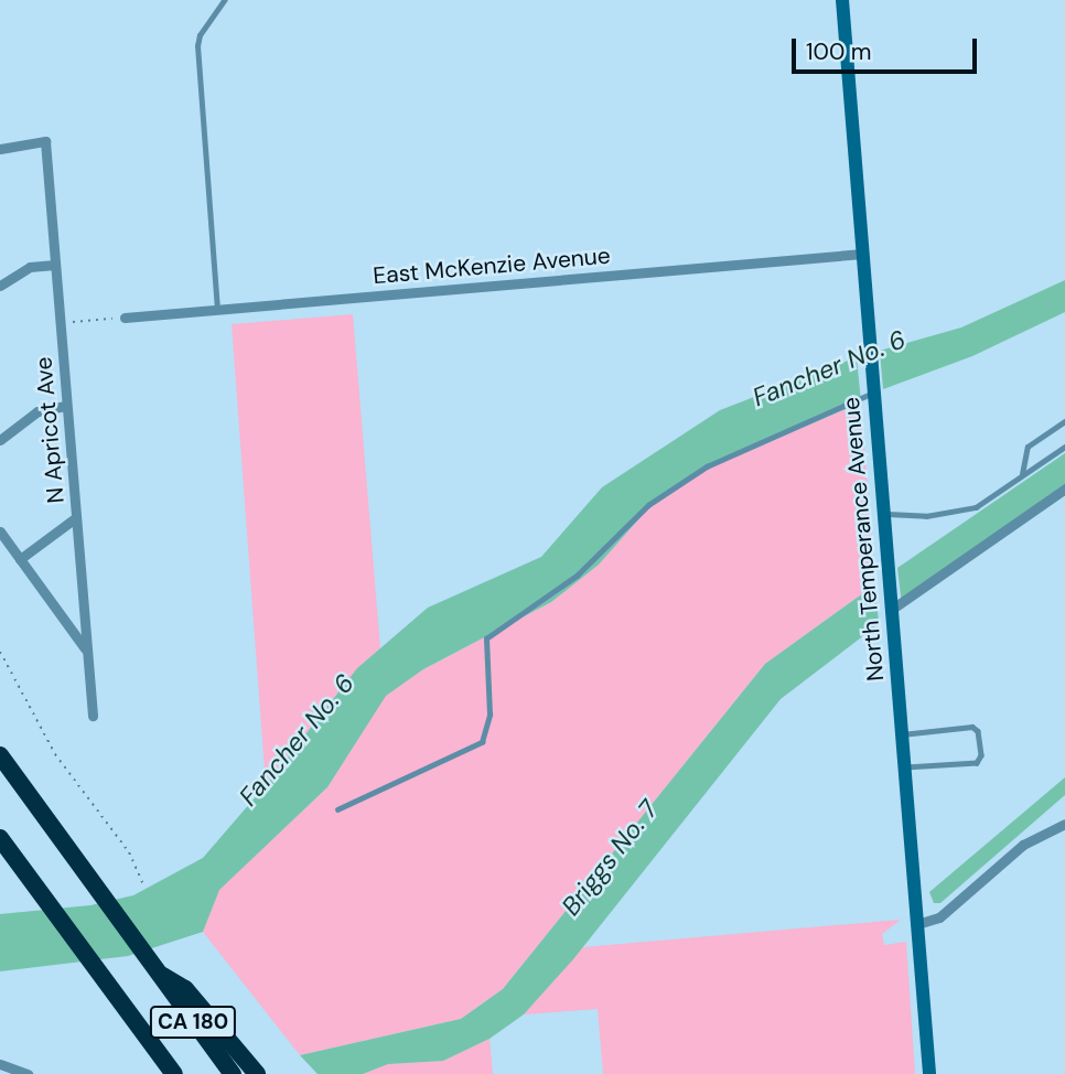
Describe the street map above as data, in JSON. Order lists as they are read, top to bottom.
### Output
{
  "streets": {
    "highway": ["CA 180"],
    "main road": ["North Temperance Avenue"],
    "street": ["East McKenzie Avenue", "N Apricot Ave"]
  },
  "crossings": [
    ["East McKenzie Avenue", "North Temperance Avenue"]
  ],
  "water": ["Fancher No. 6", "Briggs No. 7"],
  "scale_bar": "100 m"
}
